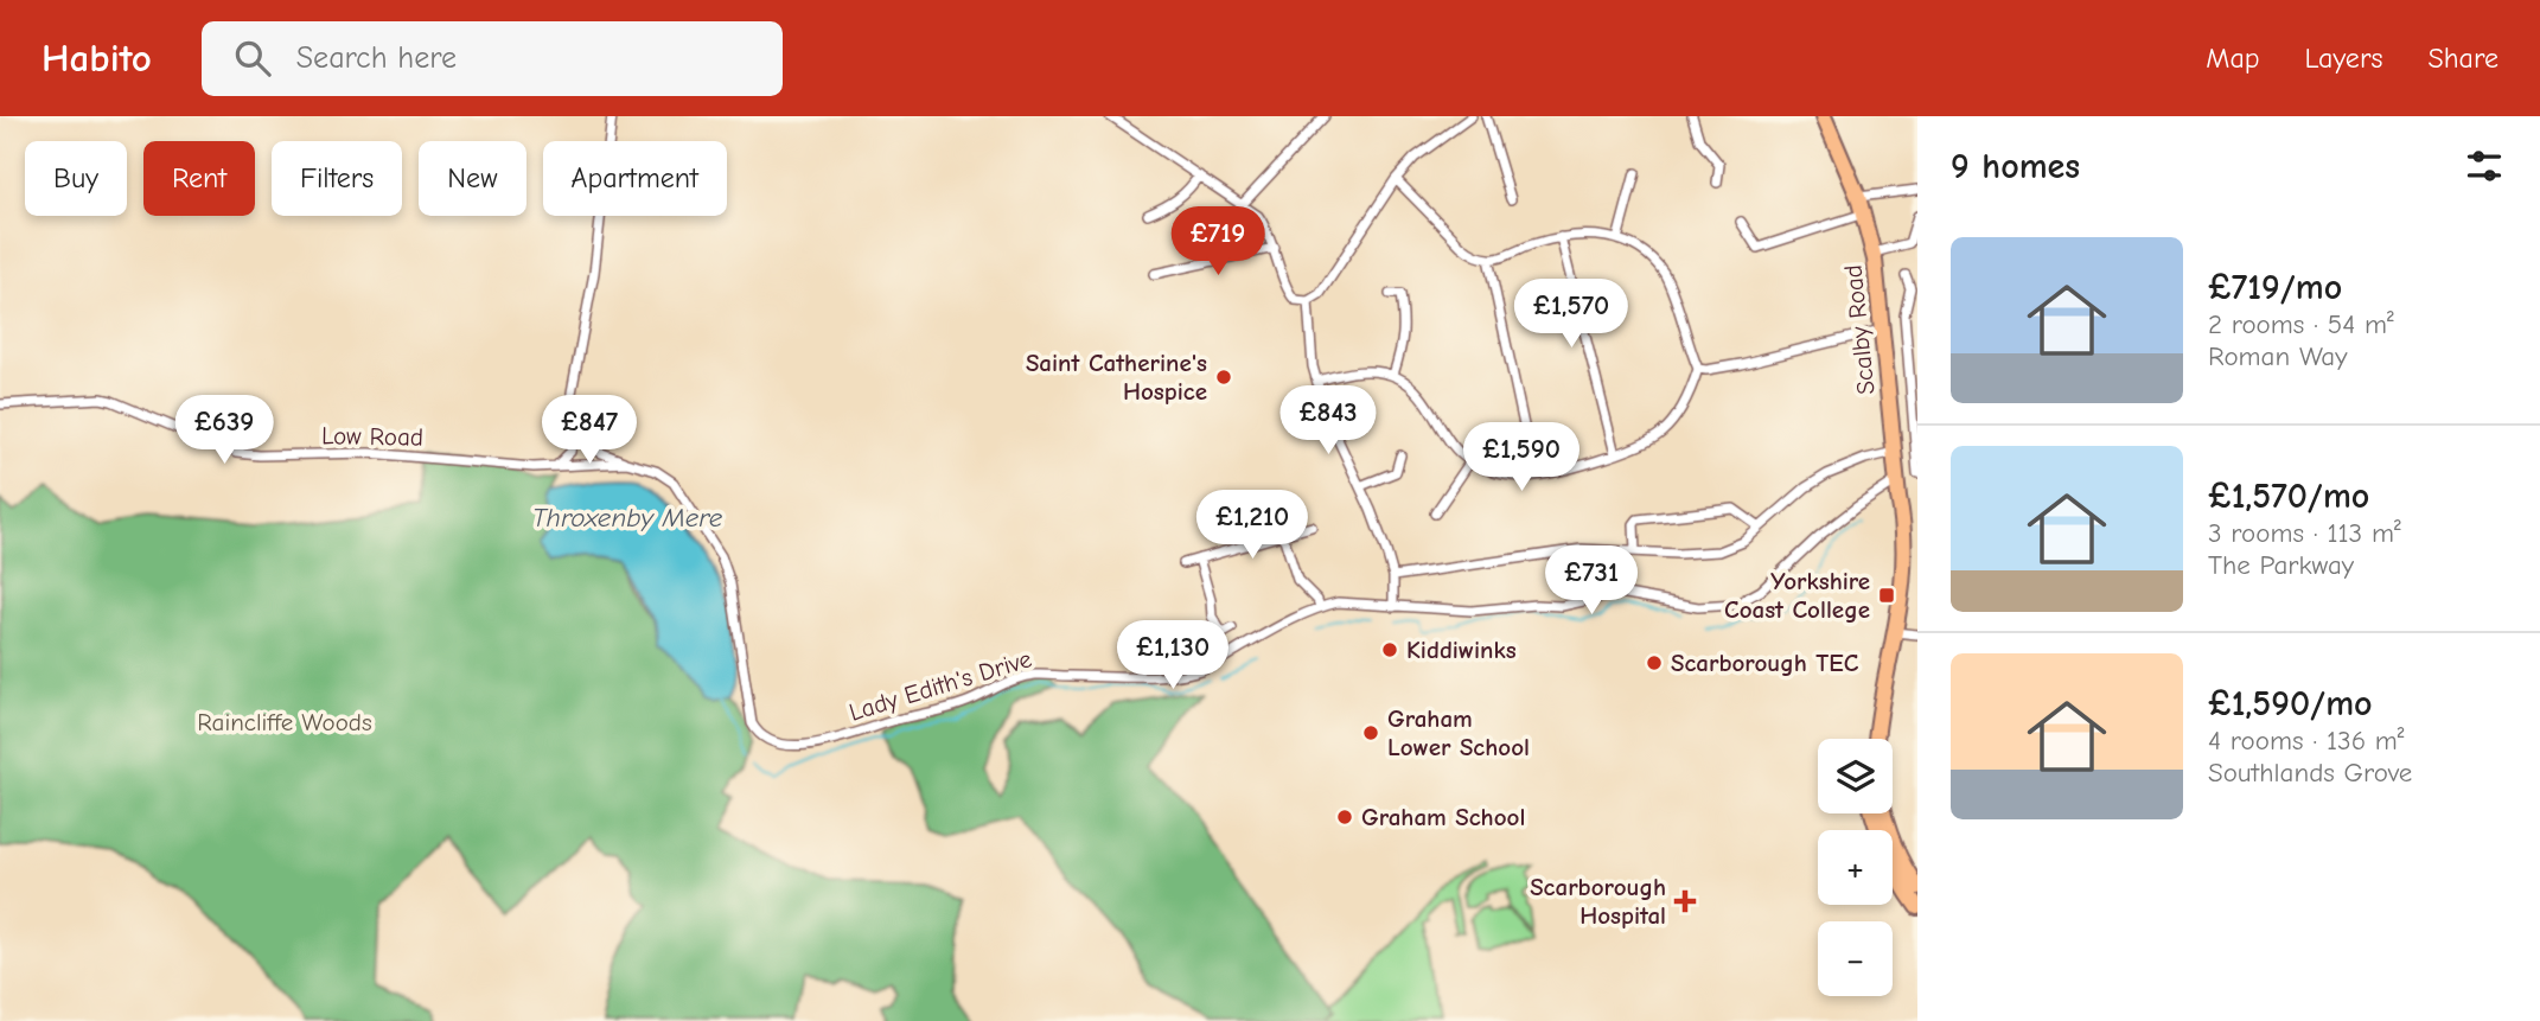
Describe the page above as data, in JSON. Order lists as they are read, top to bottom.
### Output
{
  "streets": {
    "highway": ["Scalby Road"],
    "street": ["Low Road", "Lady Edith's Drive"]
  },
  "crossings": [
    ["Scalby Road", "Lady Edith's Drive"],
    ["Low Road", "Lady Edith's Drive"]
  ],
  "water": ["Throxenby Mere"],
  "parks": ["Raincliffe Woods"],
  "places": {
    "other": [
      "Saint Catherine's Hospice",
      "Kiddiwinks",
      "Scarborough TEC",
      "Graham Lower School",
      "Graham School"
    ],
    "transit": ["Yorkshire Coast College"],
    "health": ["Scarborough Hospital"]
  },
  "page": {
    "header": "Habito",
    "search": "Search here",
    "nav": ["Map", "Layers", "Share"],
    "heading": "9 homes",
    "chip": [
      "Buy",
      "Rent",
      "Filters",
      "New",
      "Apartment"
    ],
    "price": [
      "£719",
      "£1,570",
      "£843",
      "£639",
      "£847",
      "£1,590",
      "£1,210",
      "£731",
      "£1,130"
    ],
    "list": [
      {
        "name": "£719/mo",
        "note": "2 rooms · 54 m² · Roman Way"
      },
      {
        "name": "£1,570/mo",
        "note": "3 rooms · 113 m² · The Parkway"
      },
      {
        "name": "£1,590/mo",
        "note": "4 rooms · 136 m² · Southlands Grove"
      }
    ],
    "map_buttons": ["+", "−"]
  }
}
